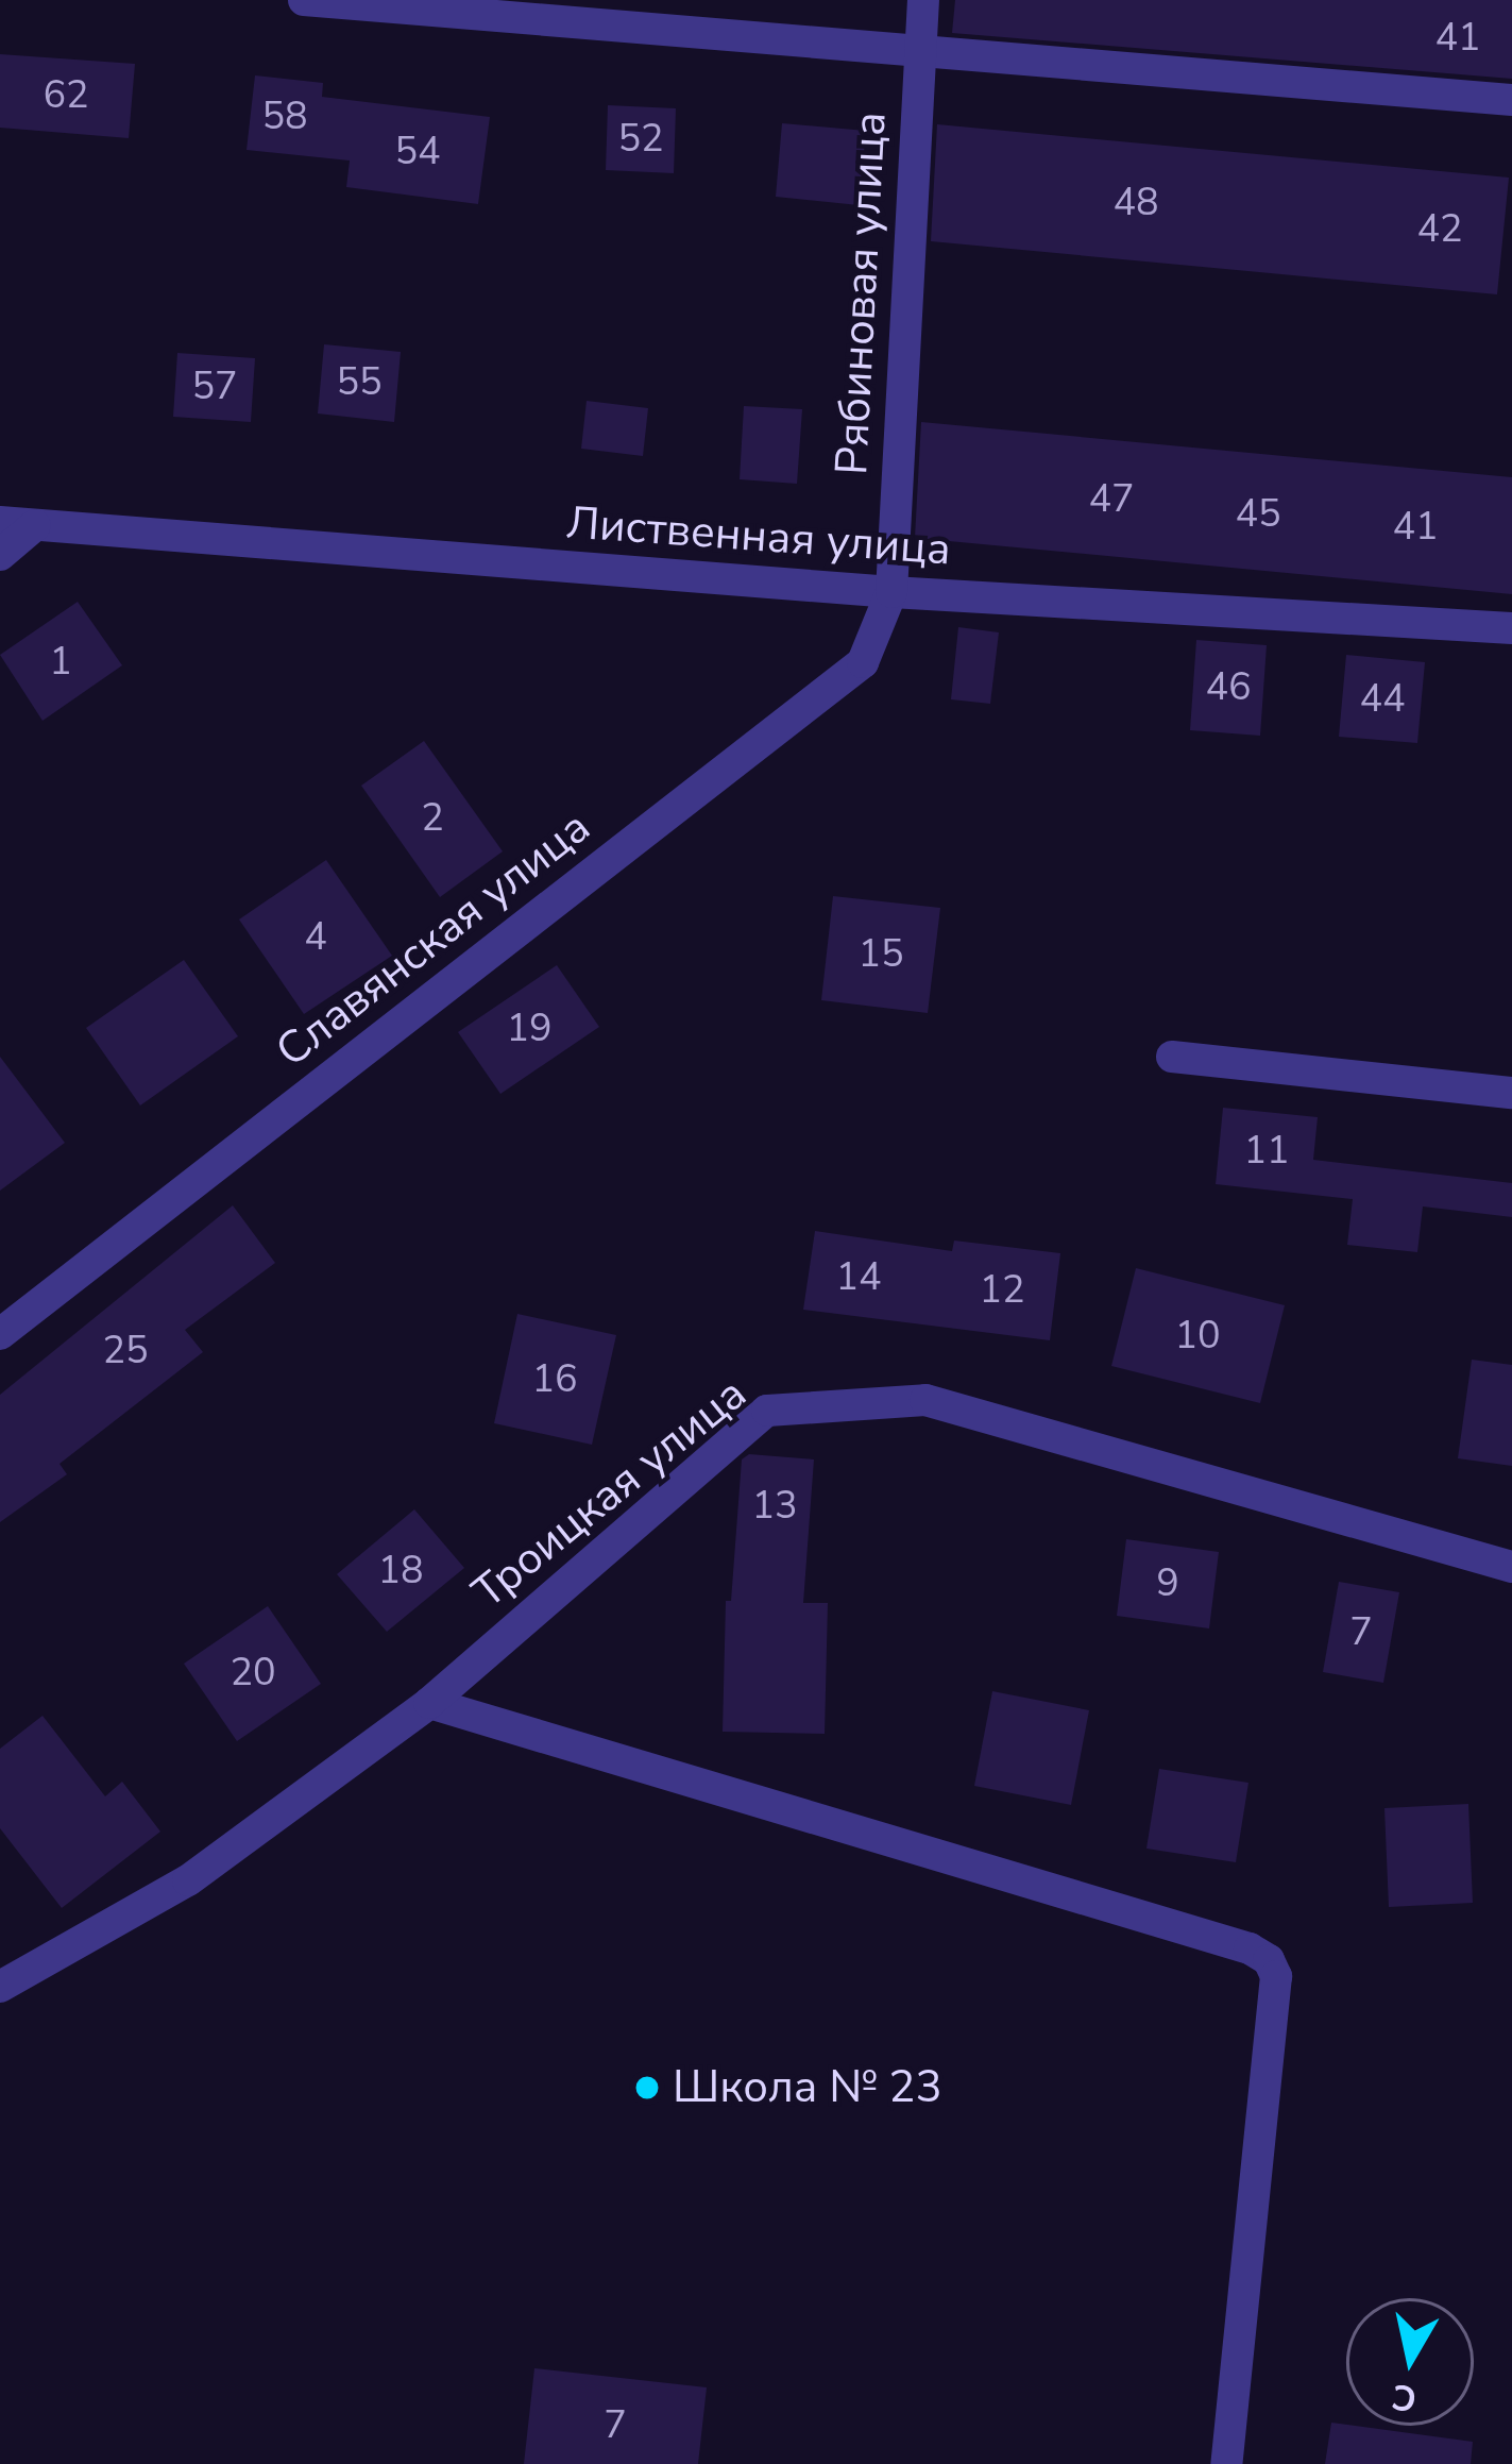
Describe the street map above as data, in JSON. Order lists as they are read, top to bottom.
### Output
{
  "streets": {
    "street": [
      "Рябиновая улица",
      "Лиственная улица",
      "Славянская улица",
      "Троицкая улица"
    ]
  },
  "crossings": [
    ["Рябиновая улица", "Лиственная улица"],
    ["Рябиновая улица", "Славянская улица"],
    ["Лиственная улица", "Славянская улица"]
  ],
  "places": ["Школа № 23"],
  "house_numbers": [
    "41",
    "62",
    "58",
    "52",
    "54",
    "48",
    "42",
    "55",
    "57",
    "47",
    "45",
    "41",
    "1",
    "46",
    "44",
    "2",
    "4",
    "15",
    "19",
    "11",
    "14",
    "12",
    "10",
    "25",
    "16",
    "13",
    "18",
    "9",
    "7",
    "20",
    "7"
  ],
  "north": "bottom"
}
